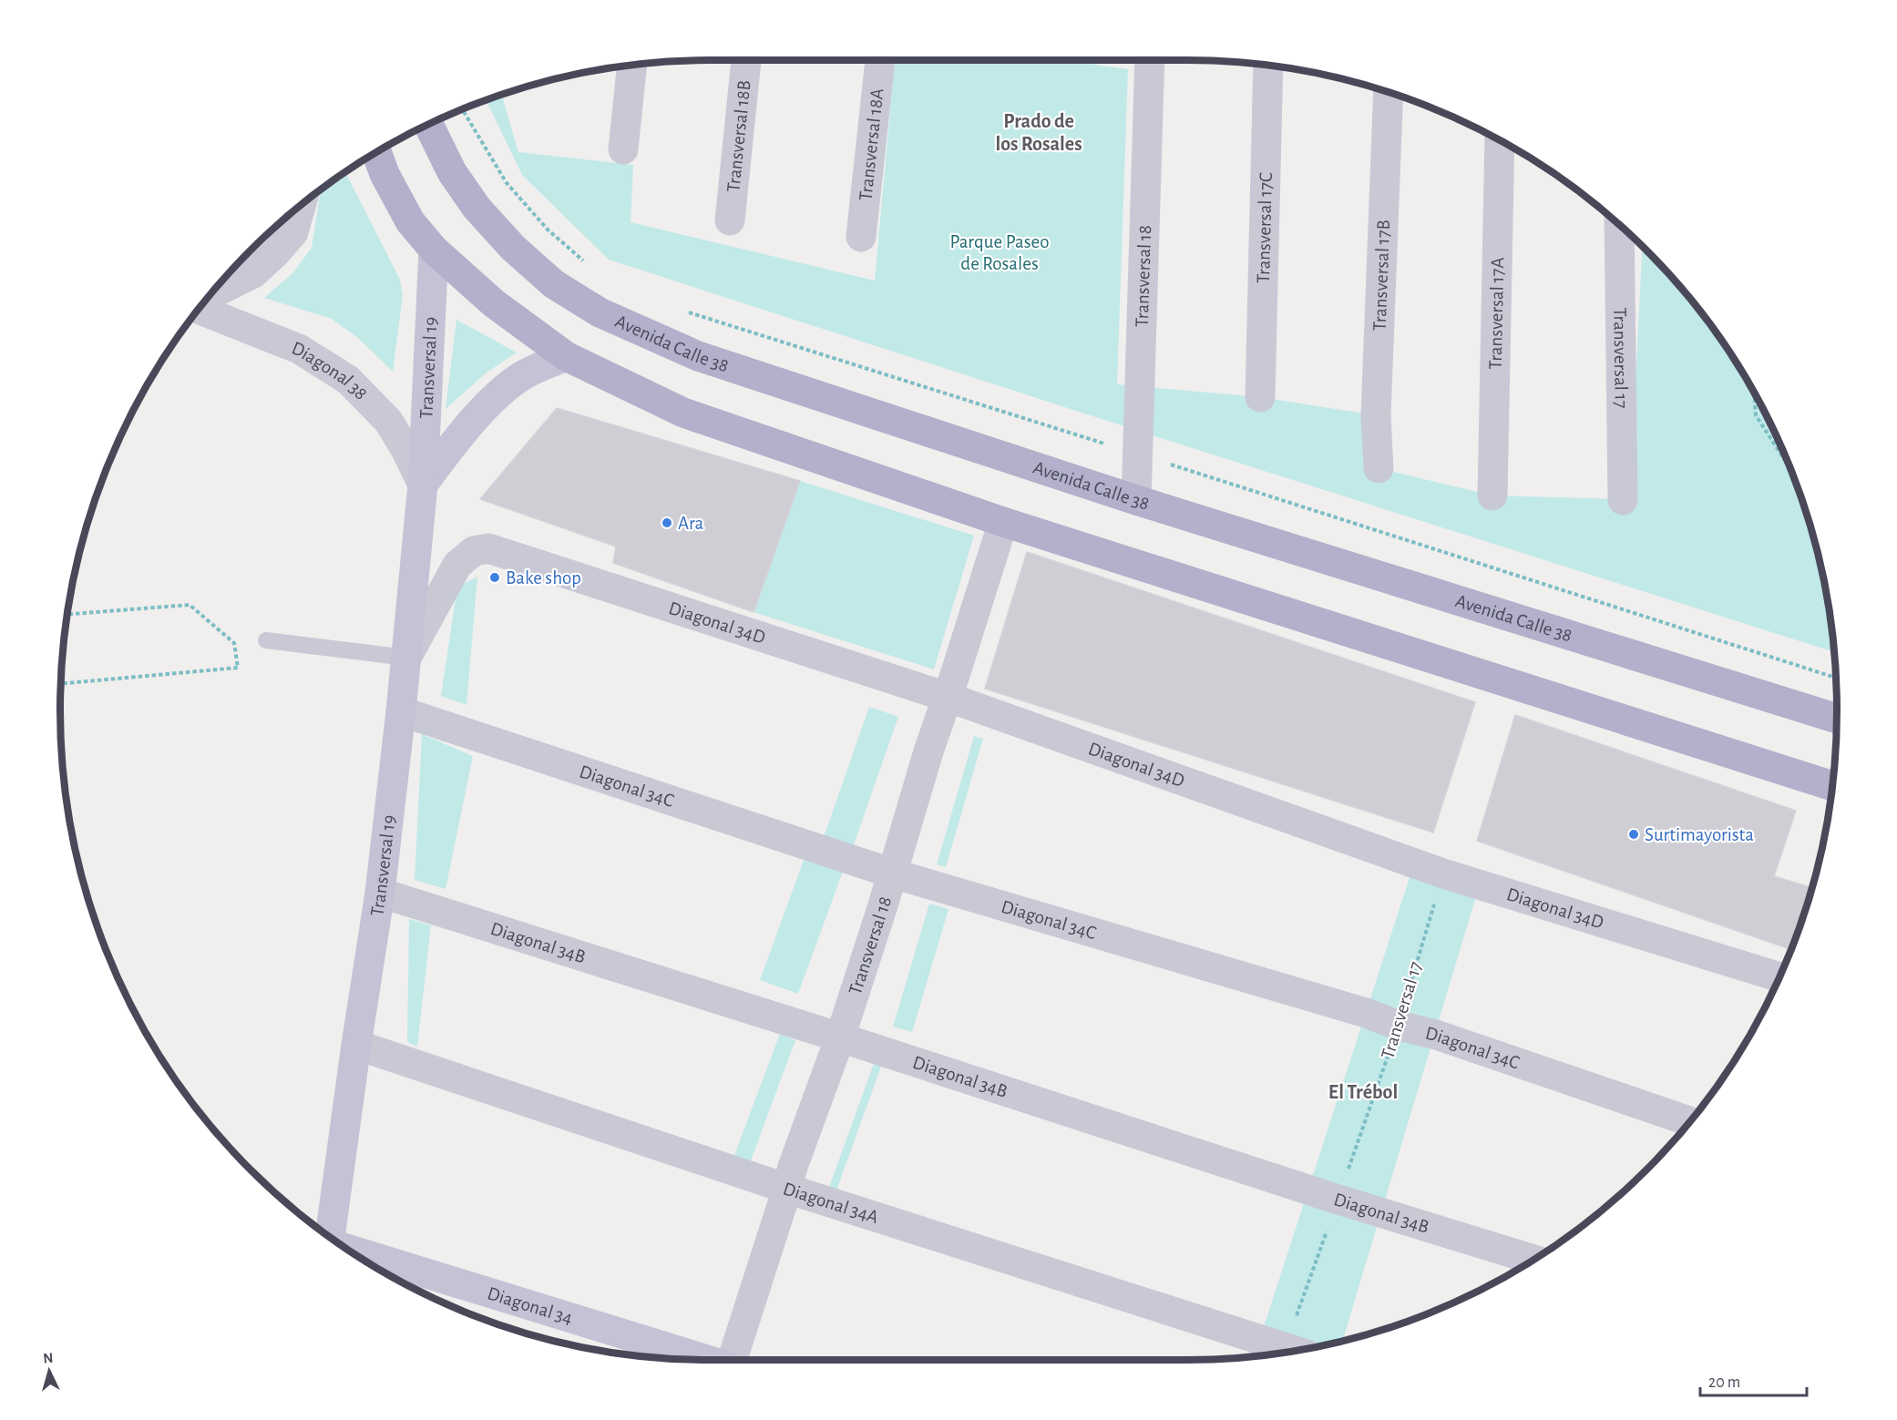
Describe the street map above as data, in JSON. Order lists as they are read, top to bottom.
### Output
{
  "streets": {
    "main road": ["Avenida Calle 38", "Transversal 19", "Diagonal 34"],
    "street": [
      "Transversal 18B",
      "Transversal 18A",
      "Transversal 17C",
      "Transversal 18",
      "Transversal 17B",
      "Transversal 17A",
      "Transversal 17",
      "Diagonal 38",
      "Diagonal 34D",
      "Diagonal 34C",
      "Diagonal 34B",
      "Diagonal 34A"
    ]
  },
  "crossings": [
    ["Transversal 18", "Avenida Calle 38"],
    ["Transversal 18", "Diagonal 34D"],
    ["Transversal 18", "Diagonal 34C"],
    ["Transversal 18", "Diagonal 34B"],
    ["Transversal 18", "Diagonal 34A"],
    ["Transversal 17", "Diagonal 34D"],
    ["Transversal 17", "Diagonal 34C"],
    ["Transversal 17", "Diagonal 34B"],
    ["Transversal 19", "Diagonal 38"],
    ["Transversal 19", "Diagonal 34D"],
    ["Transversal 19", "Diagonal 34C"],
    ["Transversal 19", "Diagonal 34B"],
    ["Transversal 19", "Diagonal 34A"]
  ],
  "districts": ["Prado de los Rosales", "El Trébol"],
  "parks": ["Parque Paseo de Rosales"],
  "places": ["Ara", "Bake shop", "Surtimayorista"],
  "scale_bar": "20 m",
  "north": "top"
}
